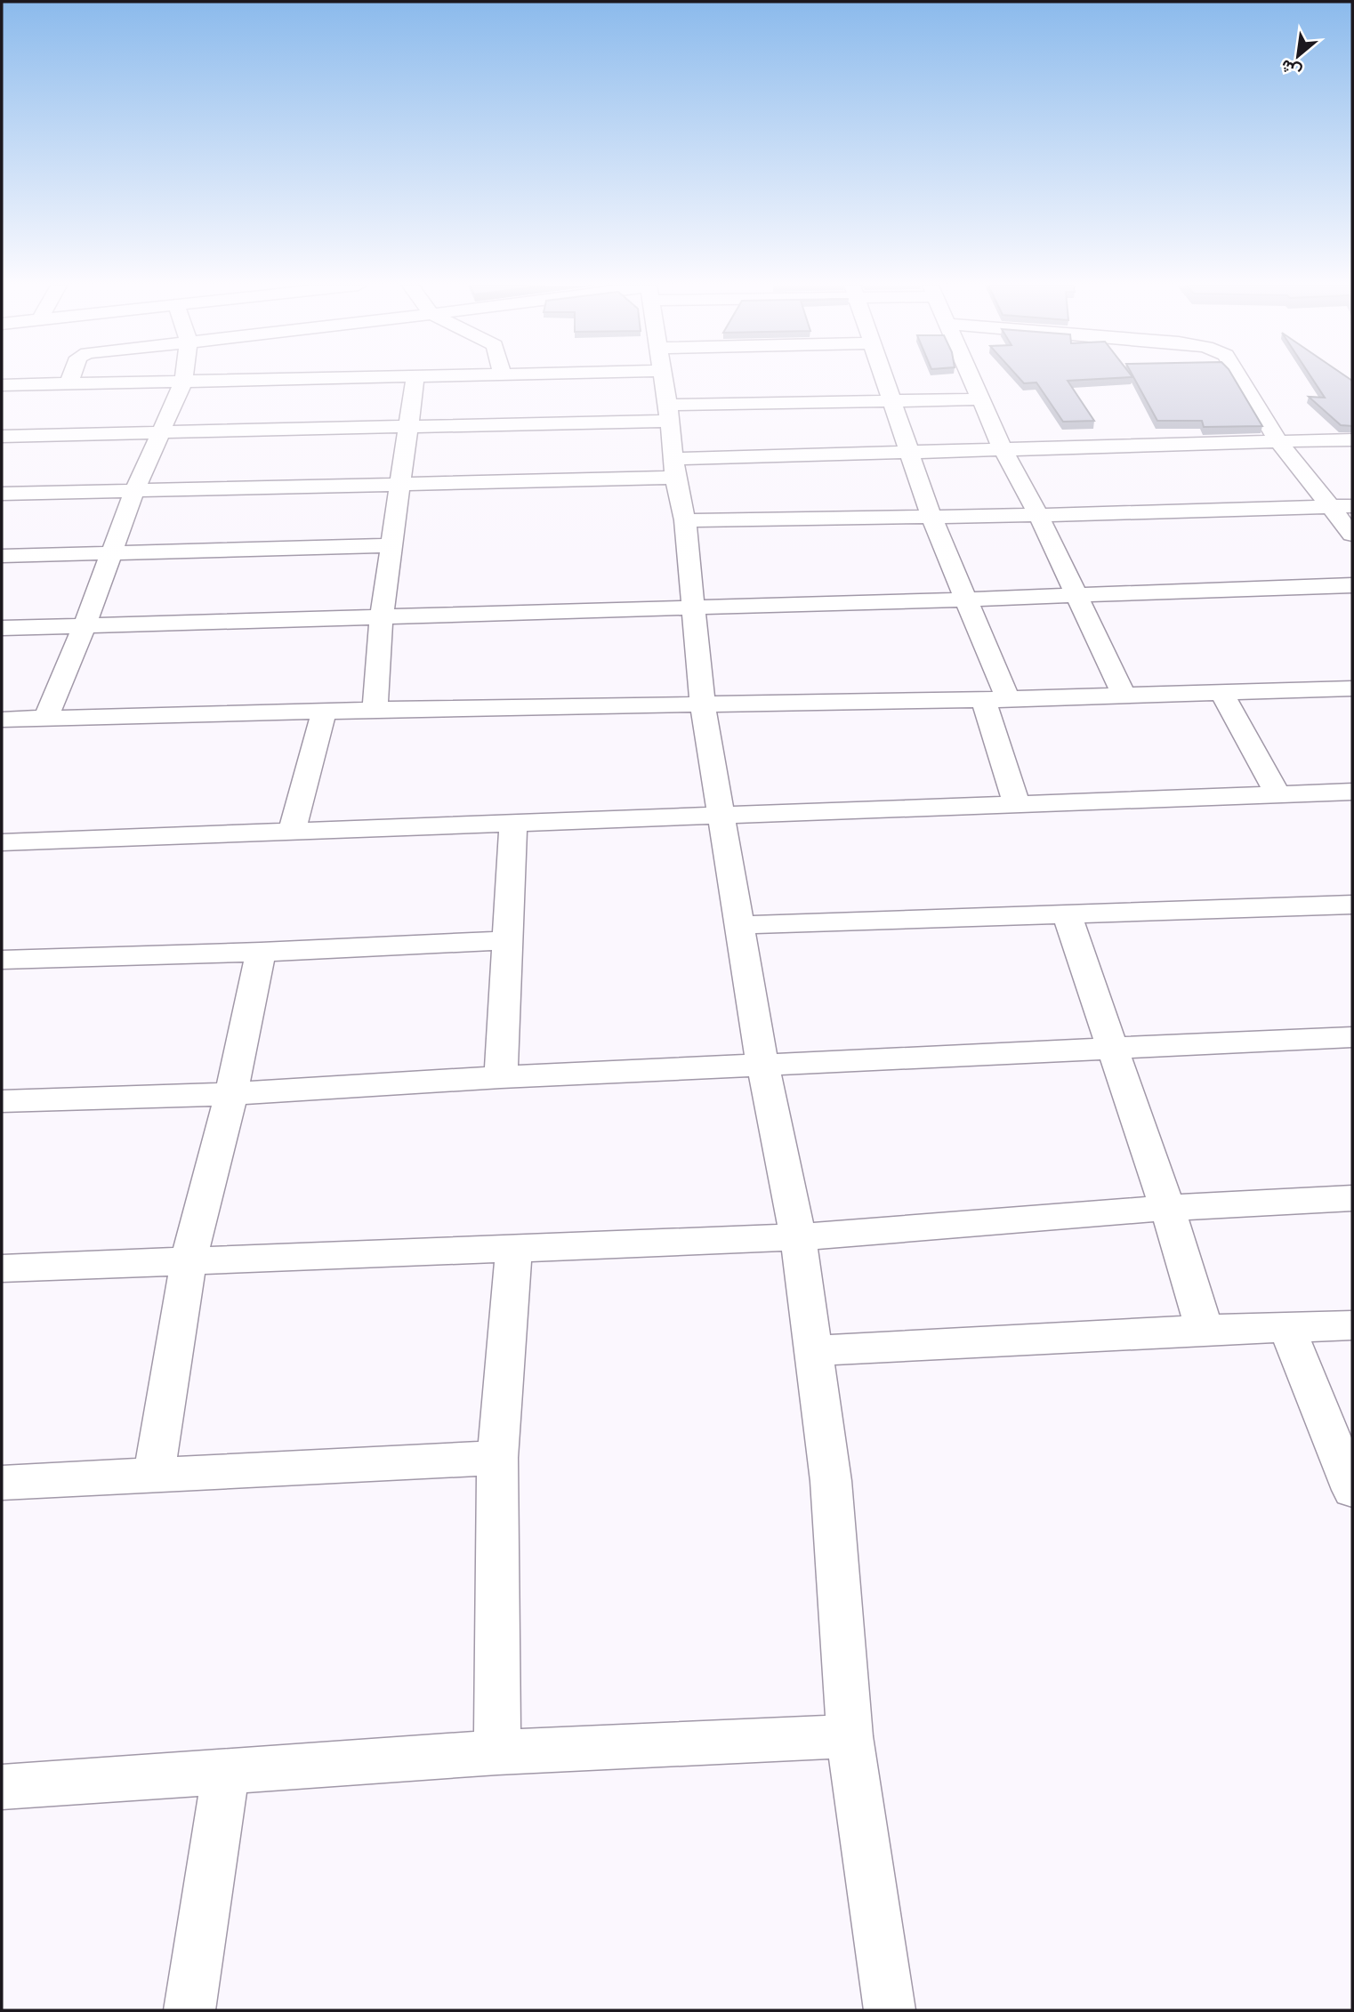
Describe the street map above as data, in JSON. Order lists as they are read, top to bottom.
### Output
{
  "north": "bottom left"
}
